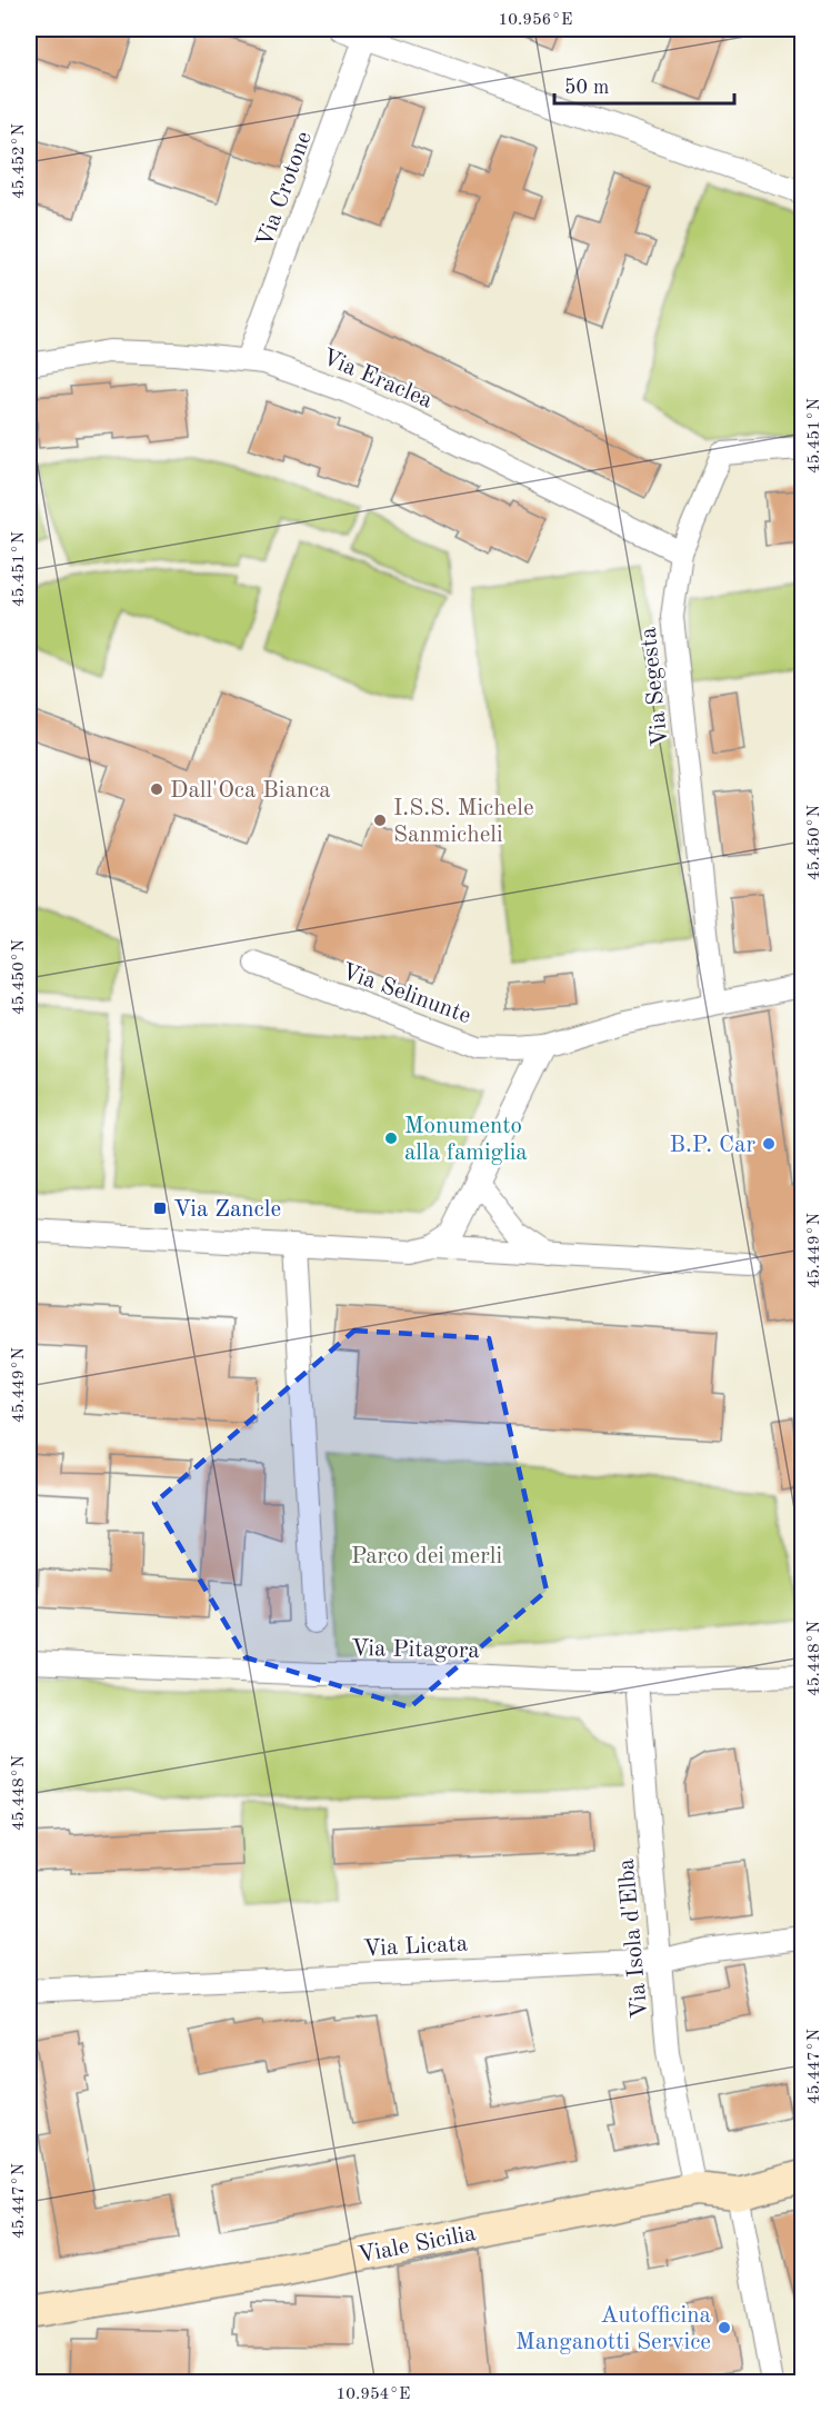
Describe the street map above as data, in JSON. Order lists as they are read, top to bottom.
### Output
{
  "streets": {
    "street": [
      "Via Crotone",
      "Via Eraclea",
      "Via Segesta",
      "Via Selinunte",
      "Via Pitagora",
      "Via Isola d'Elba",
      "Via Licata",
      "Viale Sicilia"
    ]
  },
  "crossings": [
    ["Via Crotone", "Via Eraclea"],
    ["Via Eraclea", "Via Segesta"],
    ["Via Segesta", "Via Selinunte"],
    ["Via Pitagora", "Via Isola d'Elba"],
    ["Via Isola d'Elba", "Via Licata"],
    ["Via Isola d'Elba", "Viale Sicilia"]
  ],
  "parks": ["Parco dei merli"],
  "places": {
    "other": [
      "Dall'Oca Bianca",
      "I.S.S. Michele Sanmicheli",
      "Monumento alla famiglia",
      "B.P. Car",
      "Autofficina Manganotti Service"
    ],
    "transit": ["Via Zancle"]
  },
  "scale_bar": "50 m",
  "coordinates": [
    "10.956°E",
    "45.452°N",
    "45.451°N",
    "45.450°N",
    "45.449°N",
    "45.448°N",
    "45.447°N",
    "10.954°E"
  ]
}
